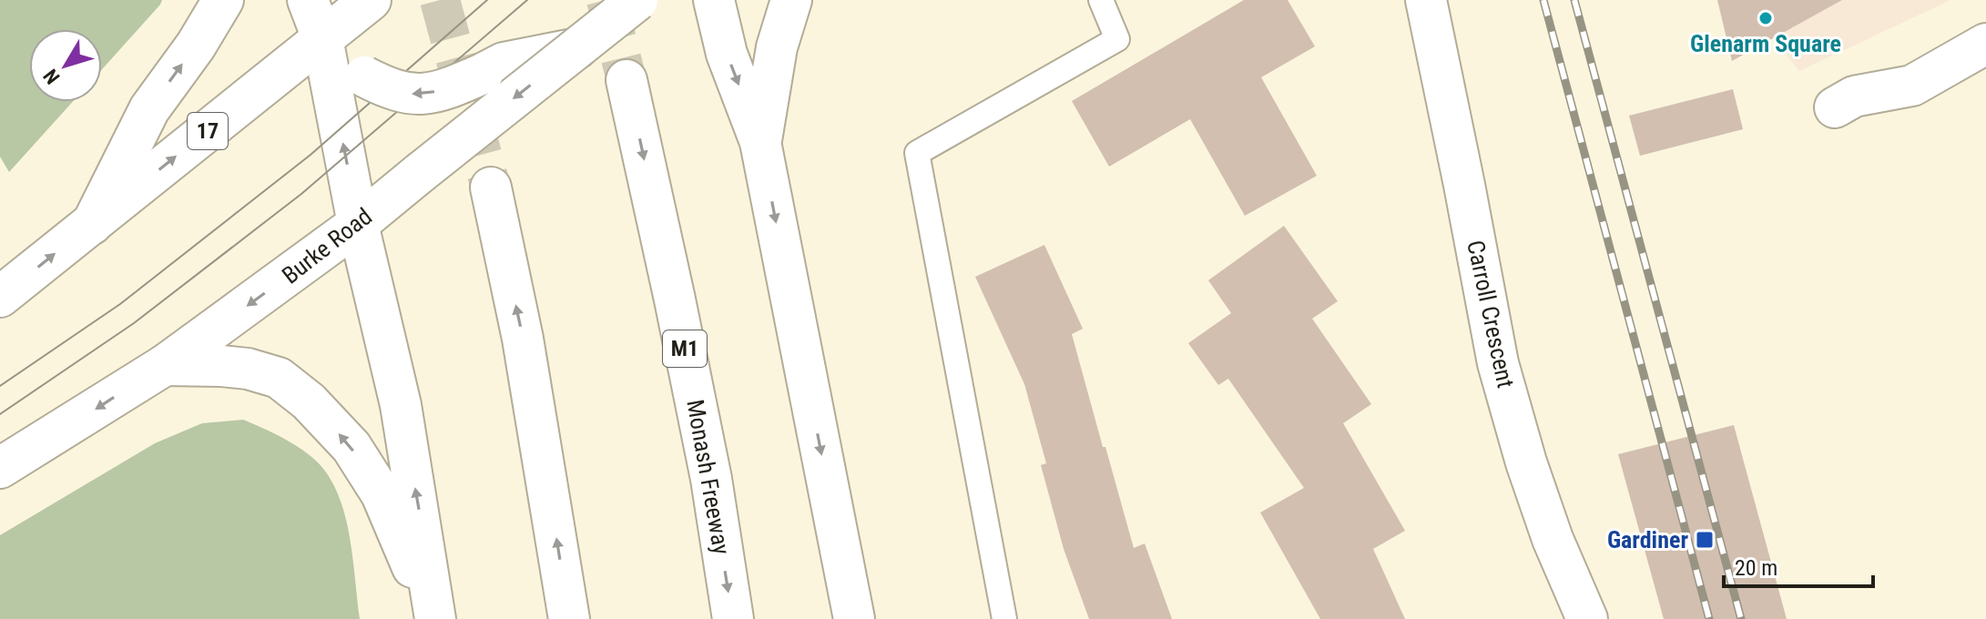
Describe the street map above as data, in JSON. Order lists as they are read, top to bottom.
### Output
{
  "streets": {
    "main road": [
      "17",
      "Burke Road",
      "Carroll Crescent",
      "M1",
      "Monash Freeway"
    ]
  },
  "places": {
    "other": ["Glenarm Square"],
    "transit": ["Gardiner"]
  },
  "scale_bar": "20 m",
  "north": "bottom left"
}
